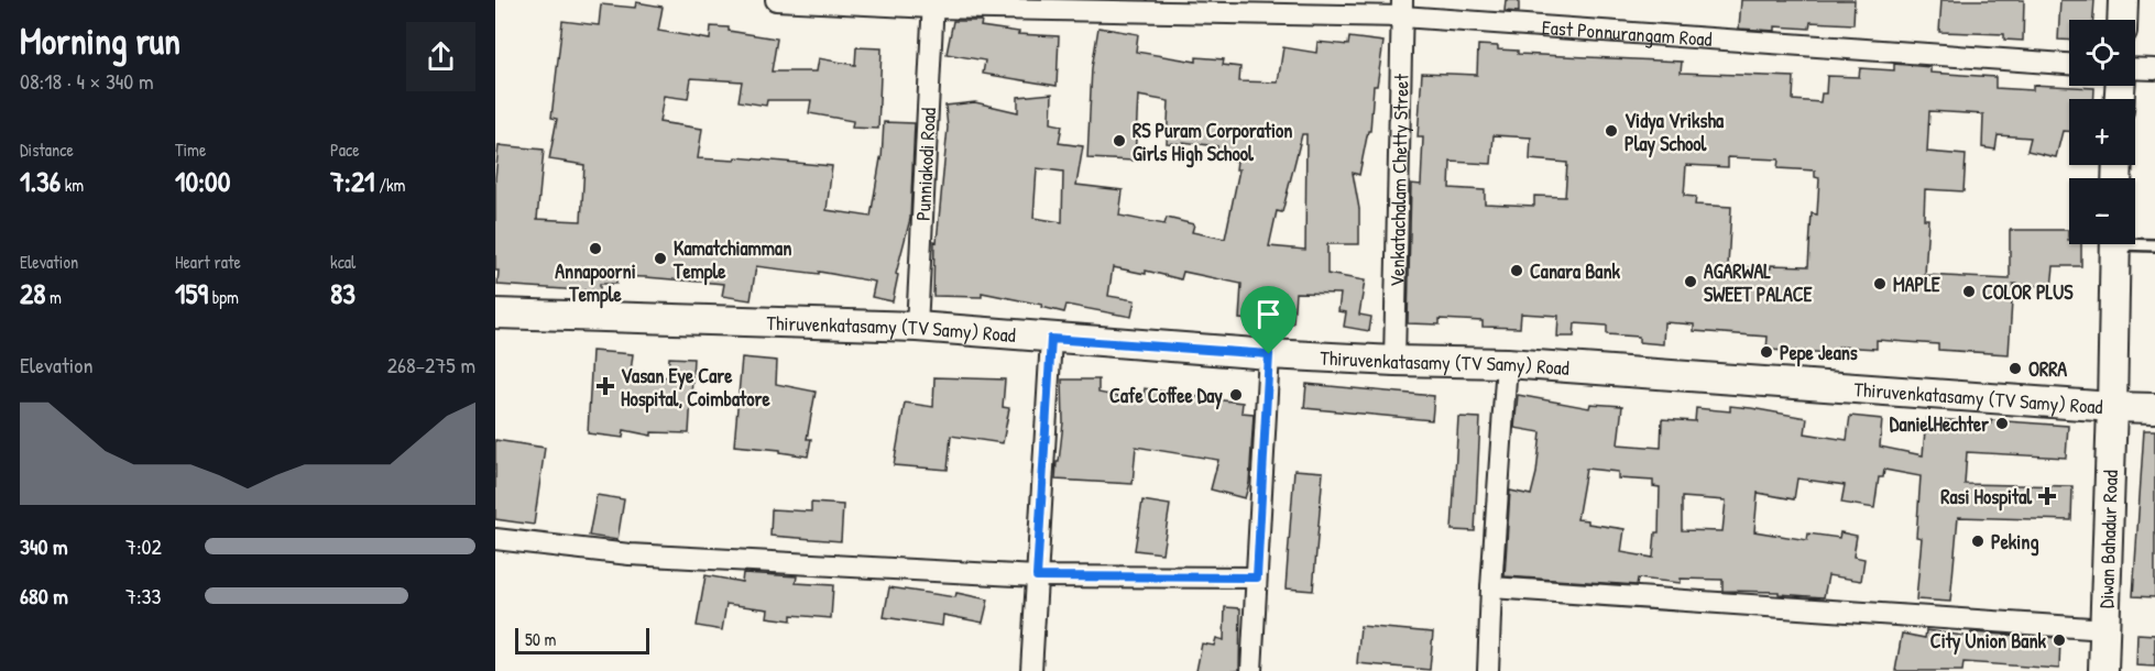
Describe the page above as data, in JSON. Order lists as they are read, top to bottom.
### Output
{
  "streets": {
    "main road": ["Thiruvenkatasamy (TV Samy) Road", "Diwan Bahadur Road"],
    "street": ["East Ponnurangam Road", "Punniakodi Road", "Venkatachalam Chetty Street"]
  },
  "crossings": [
    ["East Ponnurangam Road", "Punniakodi Road"],
    ["East Ponnurangam Road", "Venkatachalam Chetty Street"],
    ["Punniakodi Road", "Thiruvenkatasamy (TV Samy) Road"],
    ["Venkatachalam Chetty Street", "Thiruvenkatasamy (TV Samy) Road"],
    ["Thiruvenkatasamy (TV Samy) Road", "Diwan Bahadur Road"]
  ],
  "places": {
    "other": [
      "Vidya Vriksha Play School",
      "RS Puram Corporation Girls High School",
      "Annapoorni Temple",
      "Kamatchiamman Temple",
      "Canara Bank",
      "AGARWAL SWEET PALACE",
      "MAPLE",
      "COLOR PLUS",
      "Pepe Jeans",
      "ORRA",
      "Cafe Coffee Day",
      "DanielHechter",
      "Peking",
      "City Union Bank"
    ],
    "health": ["Vasan Eye Care Hospital, Coimbatore", "Rasi Hospital"]
  },
  "scale_bar": "50 m",
  "page": {
    "heading": ["Morning run", "08:18 · 4 × 340 m"],
    "map_buttons": ["+", "−"],
    "stats": [
      ["Distance", "1.36 km"],
      ["Time", "10:00"],
      ["Pace", "7:21 /km"],
      ["Elevation", "28 m"],
      ["Heart rate", "159 bpm"],
      ["kcal", "83"]
    ],
    "chart": ["Elevation", "268–275 m"],
    "list": [
      {
        "name": "340 m",
        "note": "7:02"
      },
      {
        "name": "680 m",
        "note": "7:33"
      }
    ],
    "scale": "50 m"
  }
}
